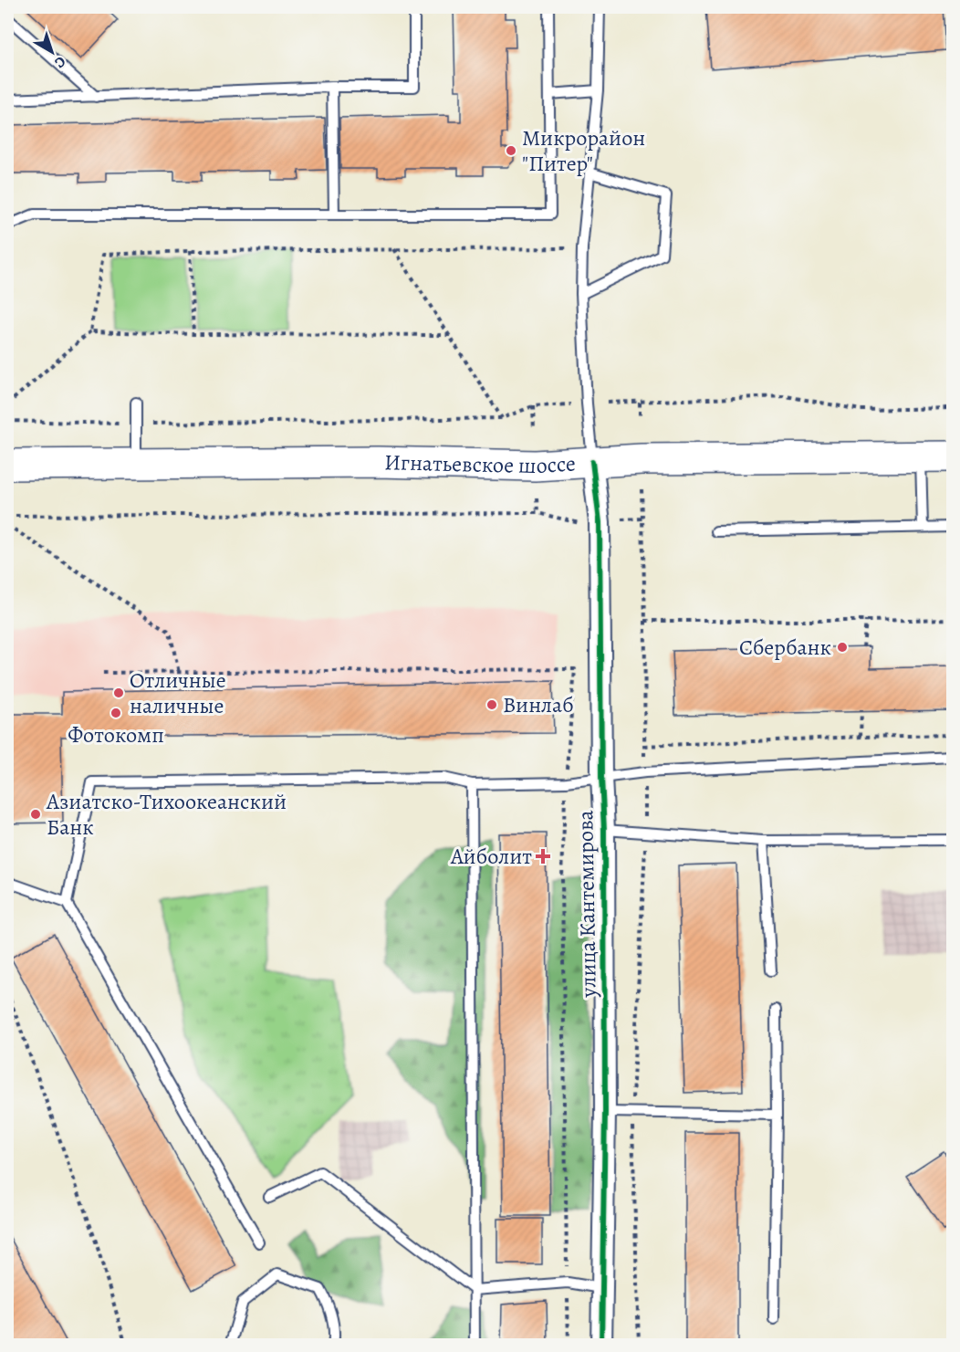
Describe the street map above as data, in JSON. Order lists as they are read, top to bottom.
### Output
{
  "streets": {
    "main road": ["Игнатьевское шоссе"],
    "street": ["улица Кантемирова"]
  },
  "crossings": [
    ["Игнатьевское шоссе", "улица Кантемирова"]
  ],
  "places": {
    "other": [
      "Микрорайон \"Питер\"",
      "Сбербанк",
      "Отличные наличные",
      "Винлаб",
      "Фотокомп",
      "Азиатско-Тихоокеанский Банк"
    ],
    "health": ["Айболит"]
  },
  "north": "bottom right"
}
